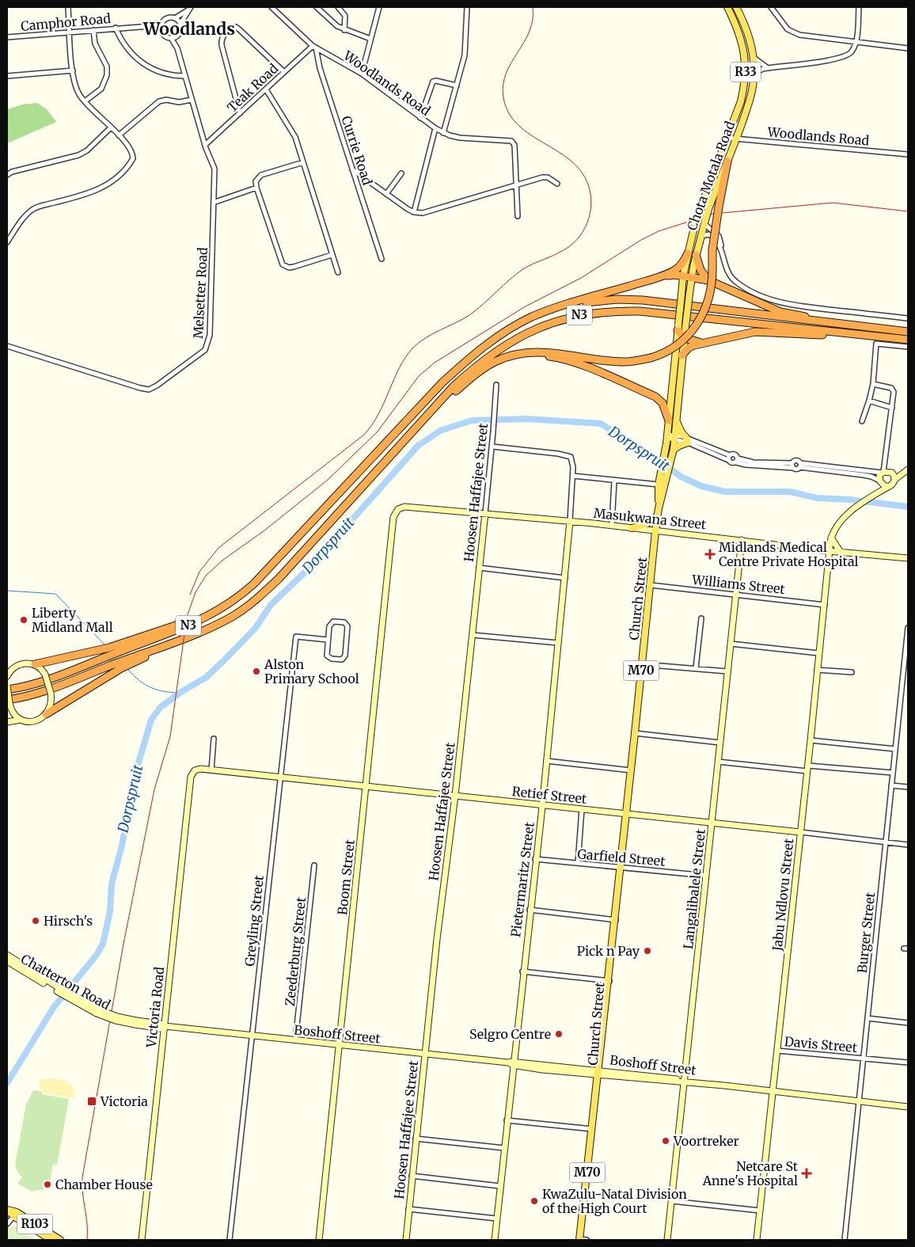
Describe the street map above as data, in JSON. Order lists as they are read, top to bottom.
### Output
{
  "streets": {
    "highway": ["N3"],
    "main road": [
      "R33",
      "Chota Motala Road",
      "Church Street",
      "M70",
      "R103"
    ],
    "street": [
      "Camphor Road",
      "Woodlands Road",
      "Teak Road",
      "Currie Road",
      "Melsetter Road",
      "Hoosen Haffajee Street",
      "Masukwana Street",
      "Williams Street",
      "Retief Street",
      "Garfield Street",
      "Boom Street",
      "Pietermaritz Street",
      "Langalibalele Street",
      "Jabu Ndlovu Street",
      "Greyling Street",
      "Burger Street",
      "Zeederburg Street",
      "Chatterton Road",
      "Victoria Road",
      "Boshoff Street",
      "Davis Street"
    ]
  },
  "crossings": [
    ["Camphor Road", "Melsetter Road"],
    ["Woodlands Road", "Teak Road"],
    ["Woodlands Road", "Currie Road"],
    ["Woodlands Road", "Chota Motala Road"],
    ["Teak Road", "Currie Road"],
    ["Teak Road", "Melsetter Road"],
    ["Chota Motala Road", "Church Street"],
    ["Hoosen Haffajee Street", "Masukwana Street"],
    ["Hoosen Haffajee Street", "Retief Street"],
    ["Hoosen Haffajee Street", "Boshoff Street"],
    ["Masukwana Street", "Church Street"],
    ["Masukwana Street", "Boom Street"],
    ["Masukwana Street", "Pietermaritz Street"],
    ["Masukwana Street", "Langalibalele Street"],
    ["Masukwana Street", "Jabu Ndlovu Street"],
    ["Williams Street", "Church Street"],
    ["Williams Street", "Langalibalele Street"],
    ["Williams Street", "Jabu Ndlovu Street"],
    ["Church Street", "Retief Street"],
    ["Church Street", "Garfield Street"],
    ["Church Street", "Boshoff Street"],
    ["Retief Street", "Boom Street"],
    ["Retief Street", "Pietermaritz Street"],
    ["Retief Street", "Langalibalele Street"],
    ["Retief Street", "Jabu Ndlovu Street"],
    ["Retief Street", "Greyling Street"],
    ["Retief Street", "Burger Street"],
    ["Retief Street", "Victoria Road"],
    ["Garfield Street", "Pietermaritz Street"],
    ["Garfield Street", "Langalibalele Street"],
    ["Boom Street", "Boshoff Street"],
    ["Pietermaritz Street", "Boshoff Street"],
    ["Langalibalele Street", "Boshoff Street"],
    ["Jabu Ndlovu Street", "Boshoff Street"],
    ["Jabu Ndlovu Street", "Davis Street"],
    ["Greyling Street", "Boshoff Street"],
    ["Burger Street", "Boshoff Street"],
    ["Burger Street", "Davis Street"],
    ["Zeederburg Street", "Boshoff Street"],
    ["Chatterton Road", "Victoria Road"],
    ["Chatterton Road", "Boshoff Street"],
    ["Victoria Road", "Boshoff Street"]
  ],
  "districts": ["Woodlands"],
  "water": ["Dorpspruit"],
  "places": {
    "health": ["Midlands Medical Centre Private Hospital", "Netcare St Anne's Hospital"],
    "other": [
      "Liberty Midland Mall",
      "Alston Primary School",
      "Hirsch's",
      "Pick n Pay",
      "Selgro Centre",
      "Voortreker",
      "Chamber House",
      "KwaZulu-Natal Division of the High Court"
    ],
    "transit": ["Victoria"]
  }
}
